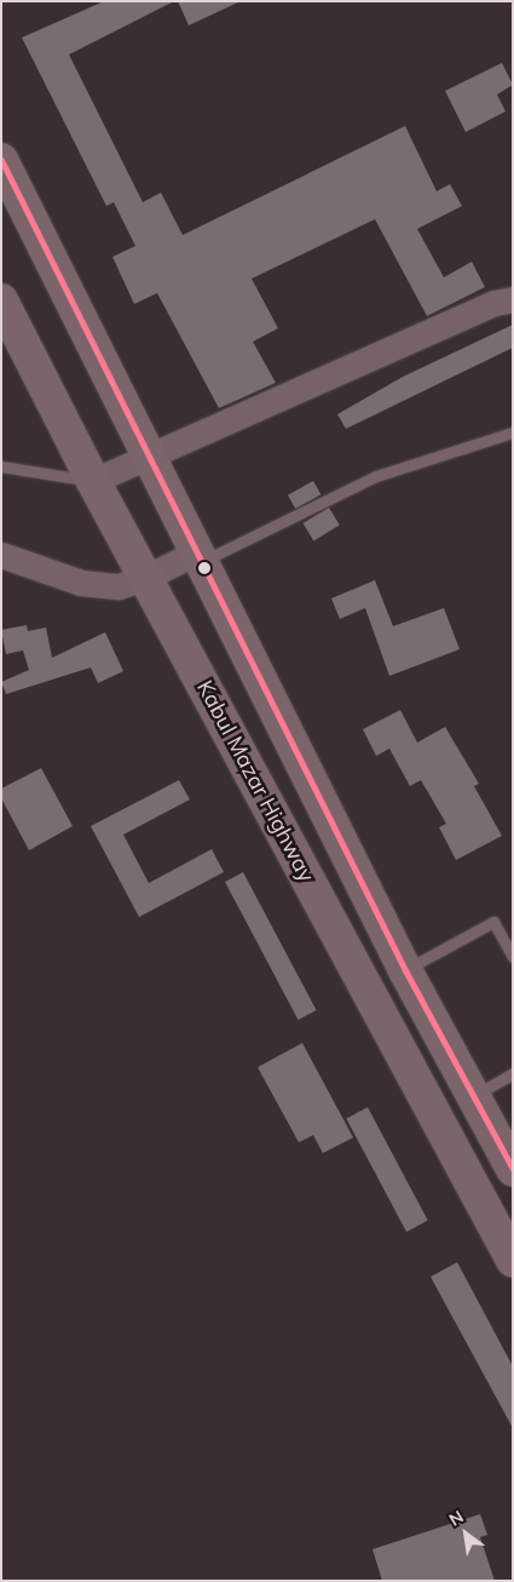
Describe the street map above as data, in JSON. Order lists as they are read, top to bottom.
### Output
{
  "streets": {
    "highway": ["Kabul Mazar Highway"]
  },
  "north": "top left"
}
